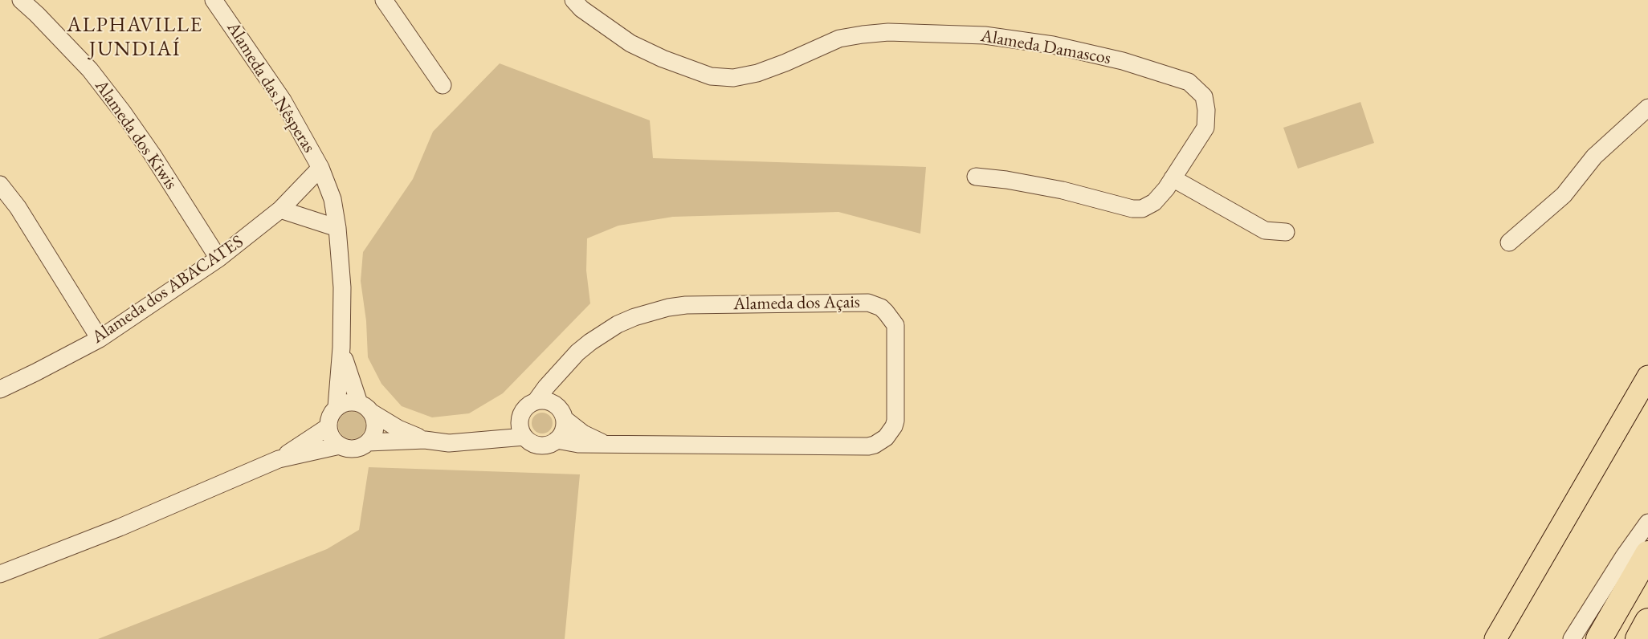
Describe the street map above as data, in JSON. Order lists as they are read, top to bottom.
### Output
{
  "streets": {
    "street": [
      "Alameda Damascos",
      "Alameda das Nêsperas",
      "Alameda dos Kiwis",
      "Alameda dos ABACATES",
      "Alameda dos Açais"
    ]
  },
  "crossings": [
    ["Alameda das Nêsperas", "Alameda dos ABACATES"],
    ["Alameda dos Kiwis", "Alameda dos ABACATES"]
  ],
  "districts": ["ALPHAVILLE JUNDIAÍ"]
}
